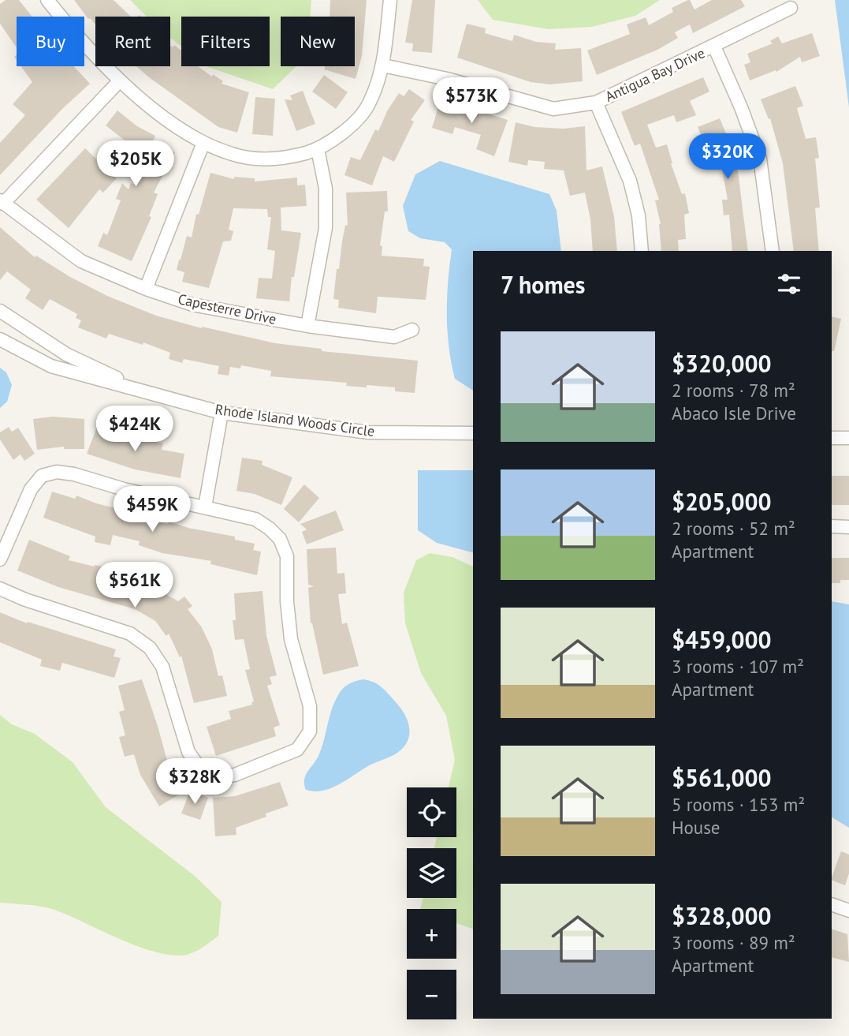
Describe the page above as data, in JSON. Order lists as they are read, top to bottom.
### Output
{
  "streets": {
    "street": ["Antigua Bay Drive", "Capesterre Drive", "Rhode Island Woods Circle"]
  },
  "page": {
    "chip": [
      "Buy",
      "Rent",
      "Filters",
      "New"
    ],
    "price": [
      "$573K",
      "$320K",
      "$205K",
      "$424K",
      "$459K",
      "$561K",
      "$328K"
    ],
    "heading": "7 homes",
    "list": [
      {
        "name": "$320,000",
        "note": "2 rooms · 78 m² · Abaco Isle Drive"
      },
      {
        "name": "$205,000",
        "note": "2 rooms · 52 m² · Apartment"
      },
      {
        "name": "$459,000",
        "note": "3 rooms · 107 m² · Apartment"
      },
      {
        "name": "$561,000",
        "note": "5 rooms · 153 m² · House"
      },
      {
        "name": "$328,000",
        "note": "3 rooms · 89 m² · Apartment"
      }
    ],
    "map_buttons": ["+", "−"]
  }
}
